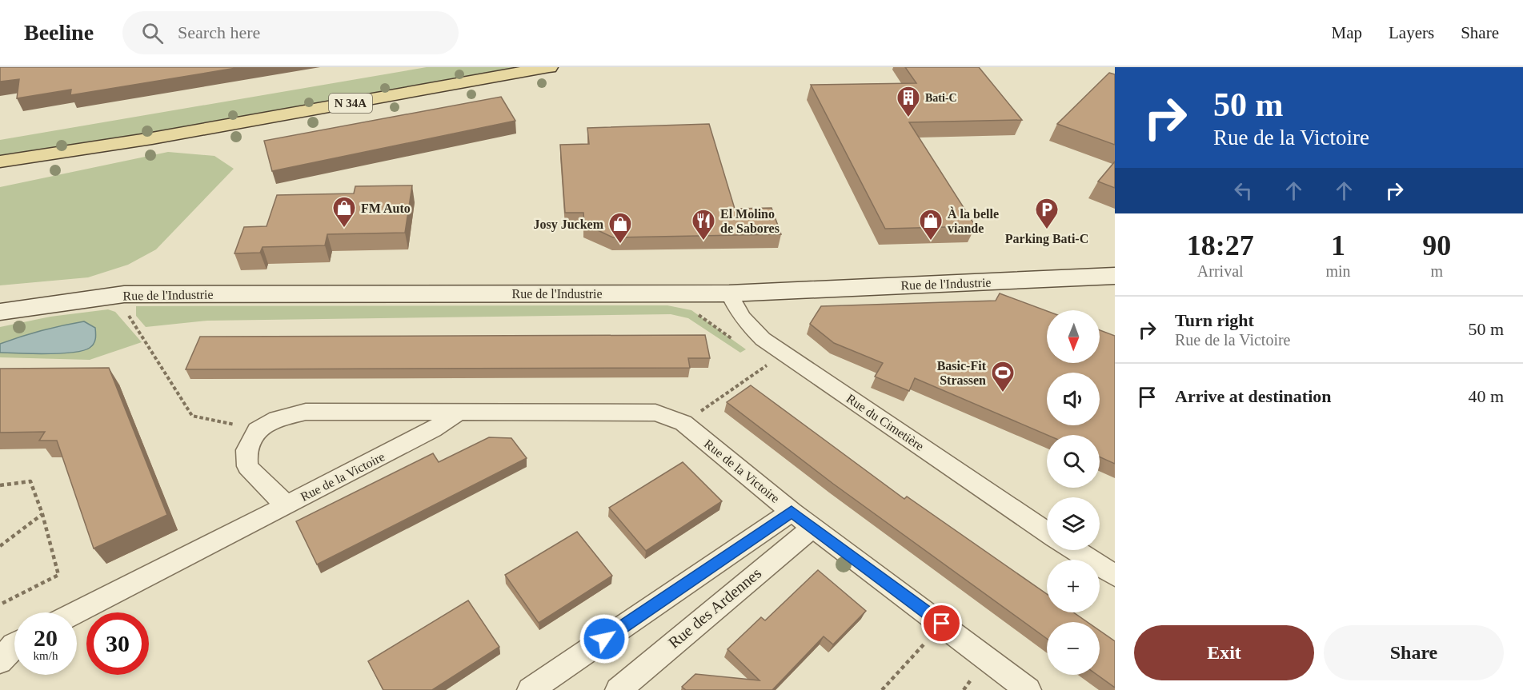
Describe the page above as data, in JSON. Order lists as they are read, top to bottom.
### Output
{
  "streets": {
    "main road": ["N 34A"],
    "street": [
      "Rue de l'Industrie",
      "Rue du Cimetière",
      "Rue de la Victoire",
      "Rue des Ardennes"
    ]
  },
  "crossings": [
    ["Rue de l'Industrie", "Rue du Cimetière"],
    ["Rue de la Victoire", "Rue des Ardennes"]
  ],
  "places": {
    "building": ["Bati-C"],
    "shop": ["FM Auto", "À la belle viande", "Josy Juckem"],
    "parking": ["Parking Bati-C"],
    "restaurant": ["El Molino de Sabores"],
    "sports": ["Basic-Fit Strassen"]
  },
  "north": "bottom",
  "page": {
    "header": "Beeline",
    "search": "Search here",
    "nav": ["Map", "Layers", "Share"],
    "turn": ["50 m", "Rue de la Victoire"],
    "eta": [
      "18:27",
      "Arrival",
      "1",
      "min",
      "90",
      "m"
    ],
    "list": [
      {
        "name": "Turn right",
        "note": "Rue de la Victoire",
        "value": "50 m"
      },
      {
        "name": "Arrive at destination",
        "value": "40 m"
      }
    ],
    "map_buttons": ["+", "−"],
    "speed": "20 km/h",
    "limit": "30",
    "buttons": ["Exit", "Share"]
  }
}
